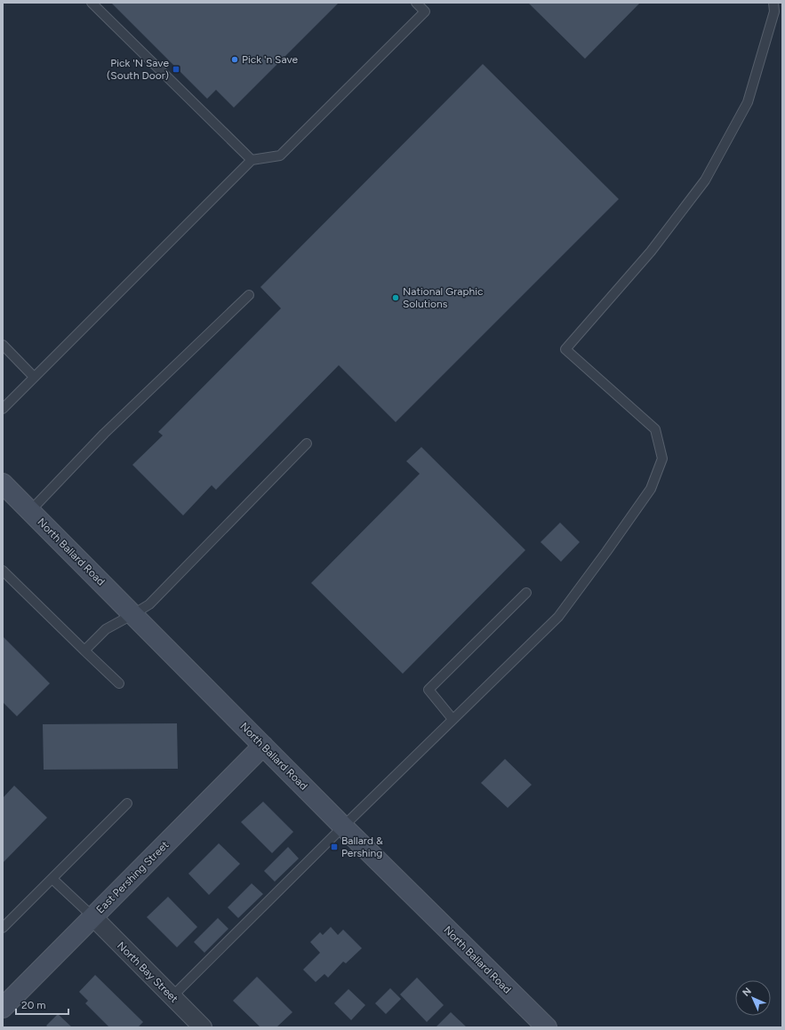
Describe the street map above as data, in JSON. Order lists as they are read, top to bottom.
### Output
{
  "streets": {
    "main road": ["North Ballard Road", "East Pershing Street"],
    "street": ["North Bay Street"]
  },
  "crossings": [
    ["North Ballard Road", "East Pershing Street"],
    ["East Pershing Street", "North Bay Street"]
  ],
  "places": {
    "other": ["Pick 'n Save", "National Graphic Solutions"],
    "transit": ["Pick 'N Save (South Door)", "Ballard & Pershing"]
  },
  "scale_bar": "20 m",
  "north": "top left"
}
